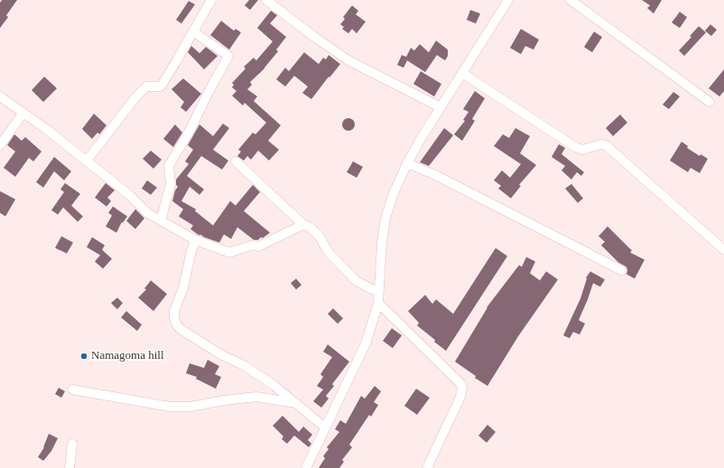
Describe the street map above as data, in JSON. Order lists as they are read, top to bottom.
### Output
{
  "places": ["Namagoma hill"]
}
